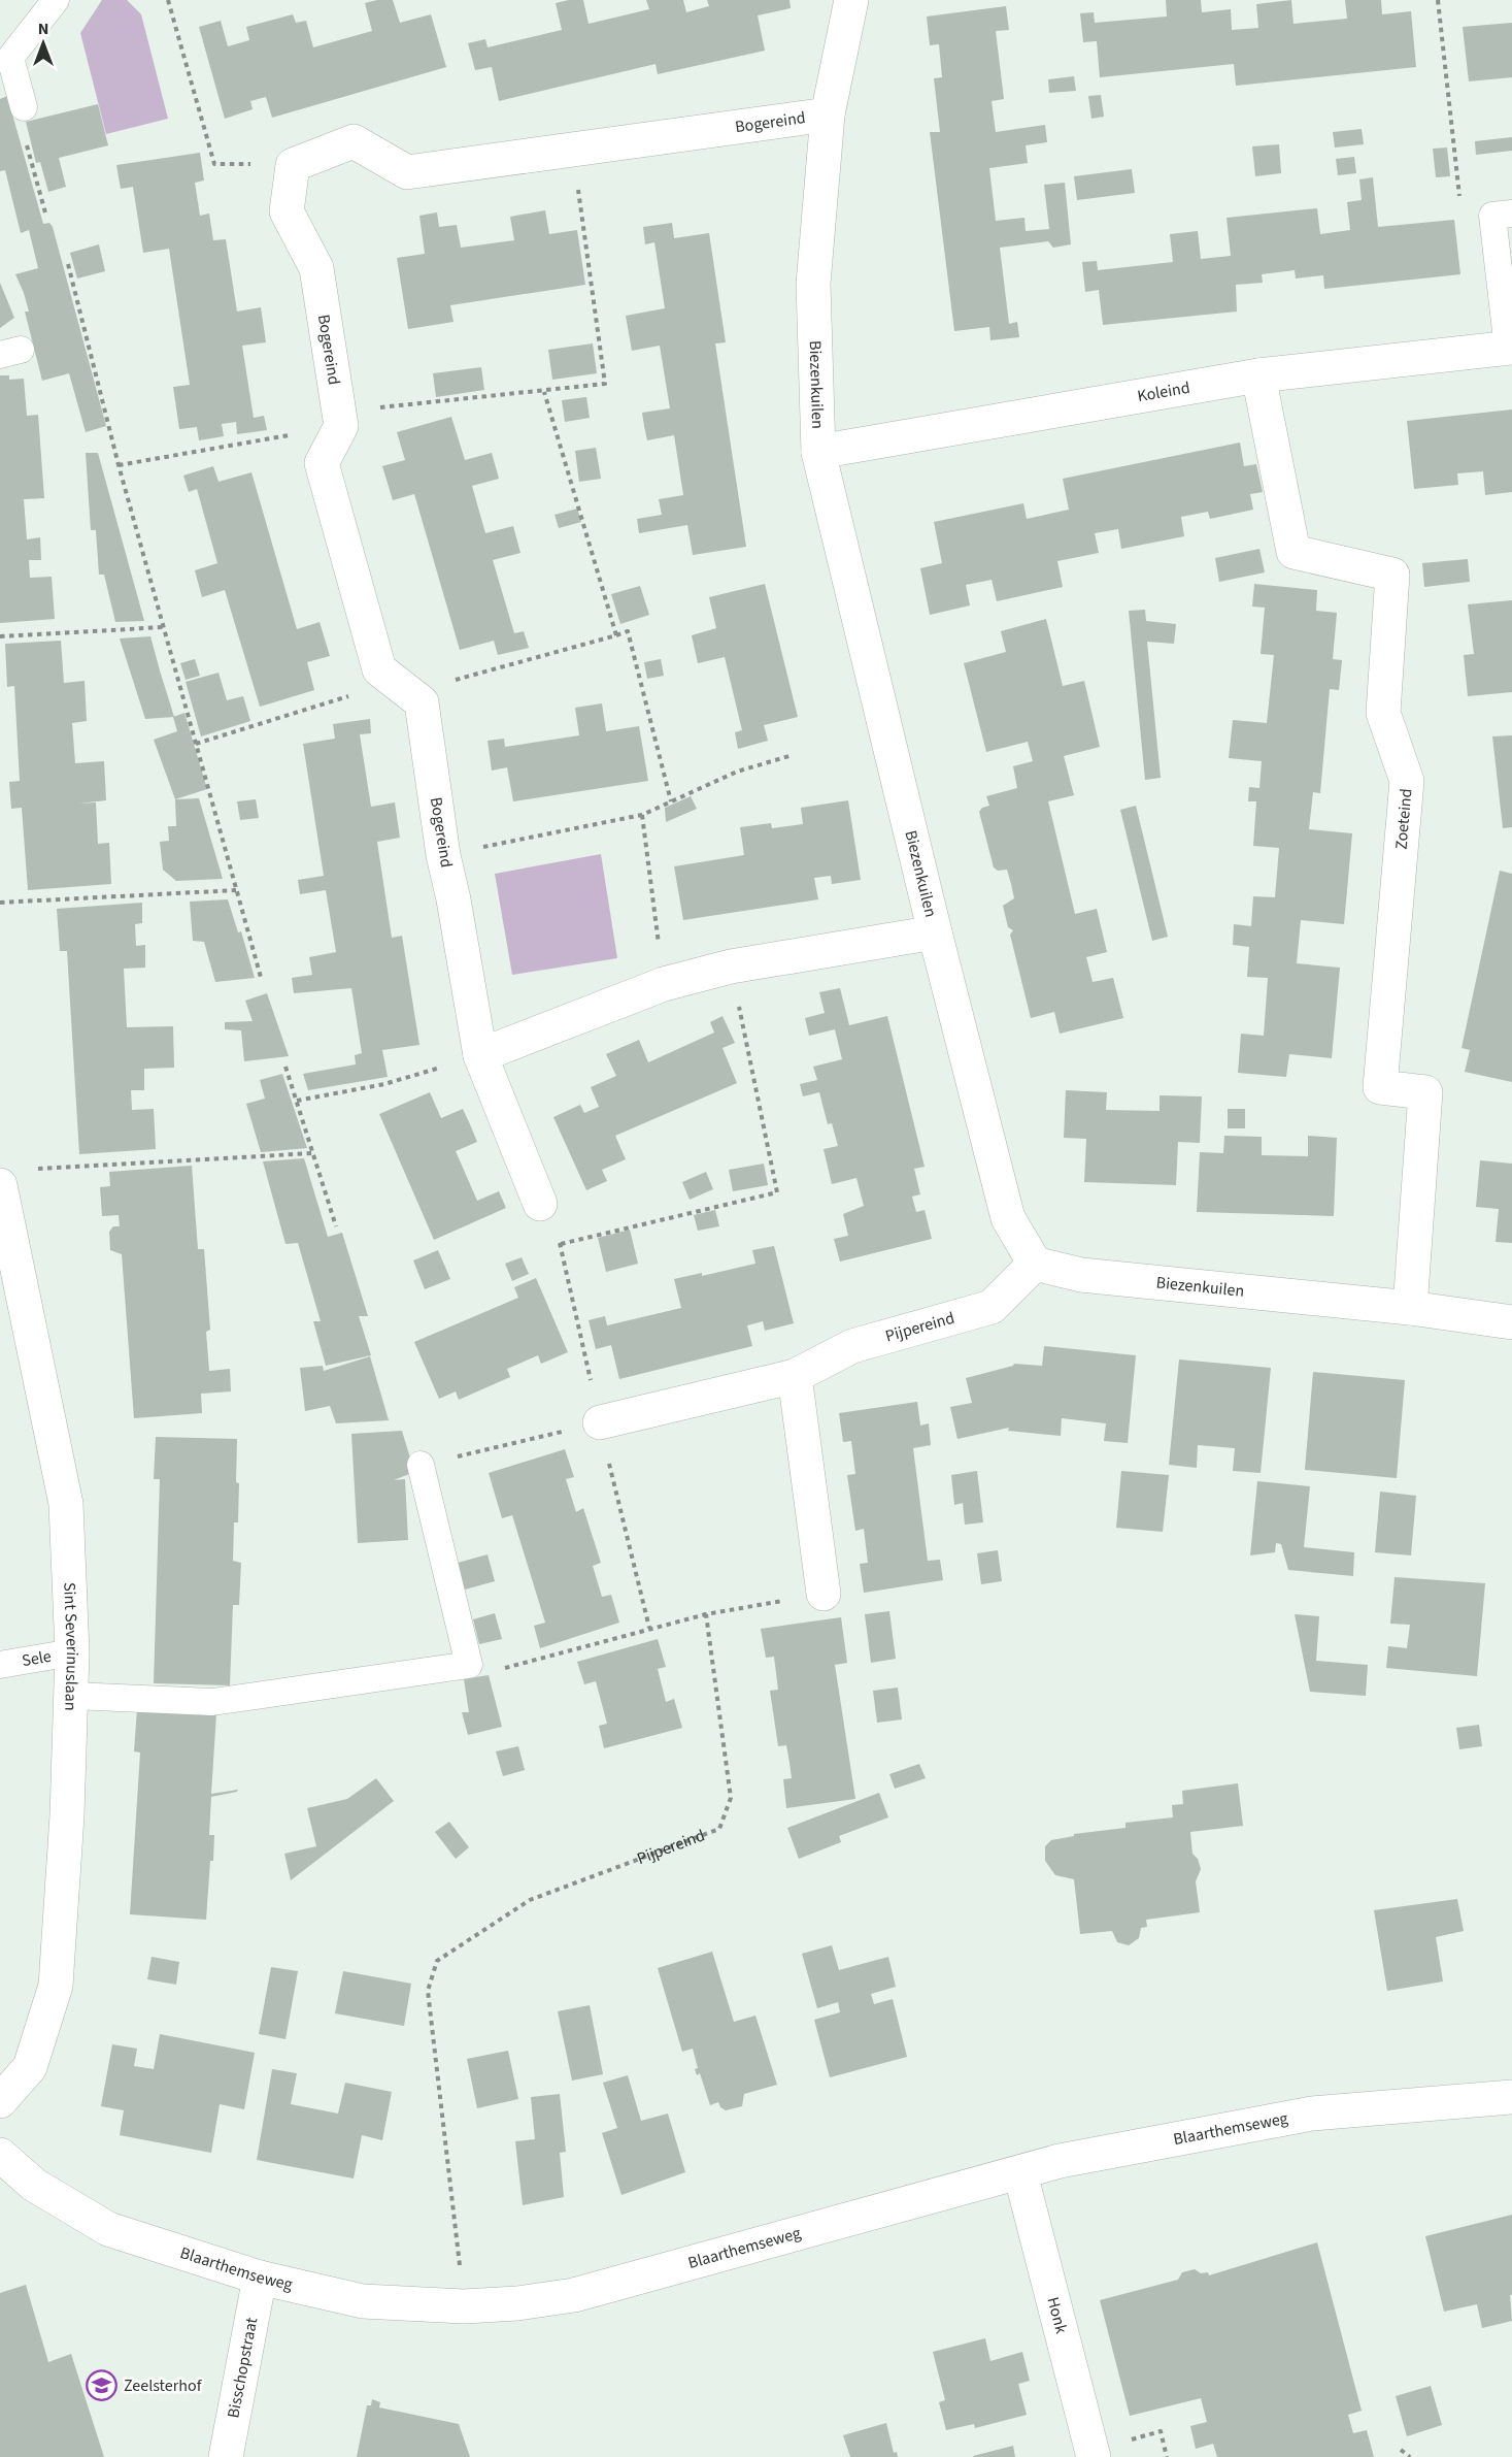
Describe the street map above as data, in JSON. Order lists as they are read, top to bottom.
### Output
{
  "streets": {
    "street": [
      "Bogereind",
      "Biezenkuilen",
      "Koleind",
      "Zoeteind",
      "Pijpereind",
      "Sint Severinuslaan",
      "Blaarthemseweg",
      "Honk",
      "Bisschopstraat"
    ],
    "lane": ["Sele"]
  },
  "crossings": [
    ["Bogereind", "Biezenkuilen"],
    ["Biezenkuilen", "Koleind"],
    ["Biezenkuilen", "Zoeteind"],
    ["Biezenkuilen", "Pijpereind"],
    ["Koleind", "Zoeteind"],
    ["Pijpereind", "Blaarthemseweg"],
    ["Sint Severinuslaan", "Sele"],
    ["Blaarthemseweg", "Honk"],
    ["Blaarthemseweg", "Bisschopstraat"]
  ],
  "places": {
    "school or university": ["Zeelsterhof"]
  },
  "north": "top"
}
